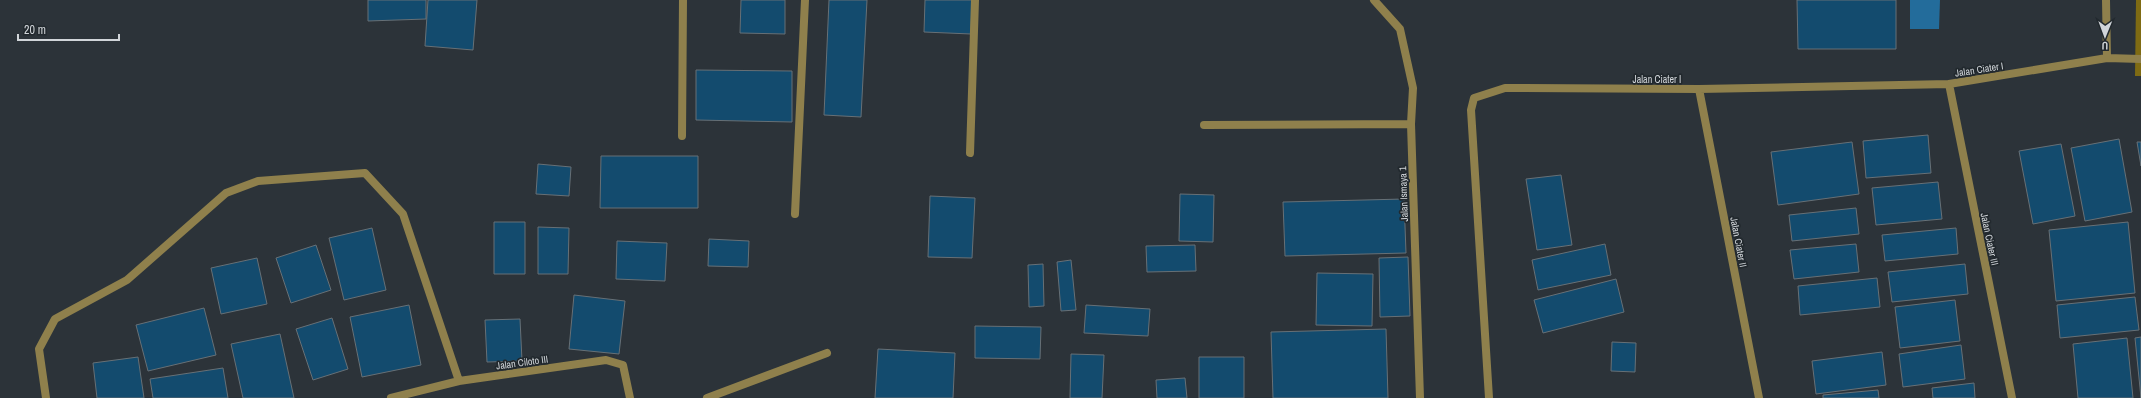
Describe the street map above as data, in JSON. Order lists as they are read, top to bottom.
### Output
{
  "streets": {
    "street": [
      "Jalan Ciater I",
      "Jalan Ismaya 1",
      "Jalan Ciater III",
      "Jalan Ciater II",
      "Jalan Ciloto III"
    ]
  },
  "crossings": [
    ["Jalan Ciater I", "Jalan Ciater III"],
    ["Jalan Ciater I", "Jalan Ciater II"]
  ],
  "scale_bar": "20 m",
  "north": "bottom"
}
